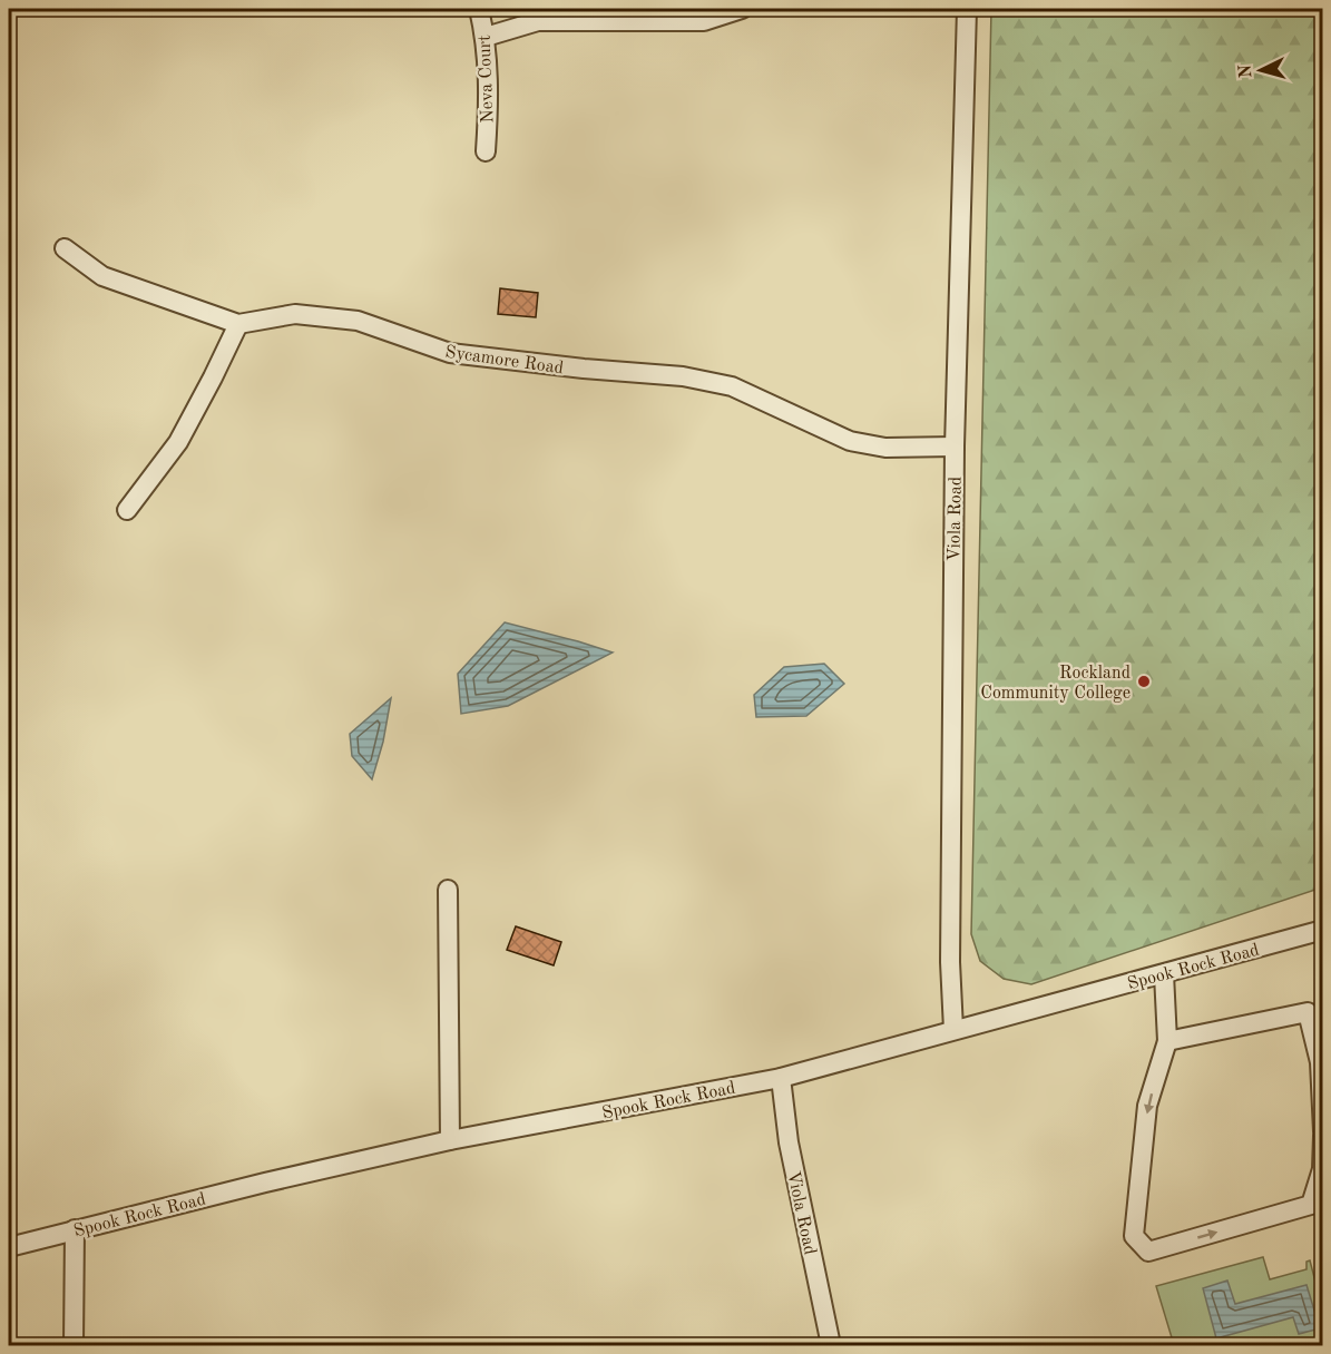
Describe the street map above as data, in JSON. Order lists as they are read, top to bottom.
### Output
{
  "streets": {
    "street": [
      "Neva Court",
      "Sycamore Road",
      "Viola Road",
      "Spook Rock Road"
    ]
  },
  "crossings": [
    ["Sycamore Road", "Viola Road"],
    ["Viola Road", "Spook Rock Road"]
  ],
  "places": ["Rockland Community College"],
  "north": "left"
}
